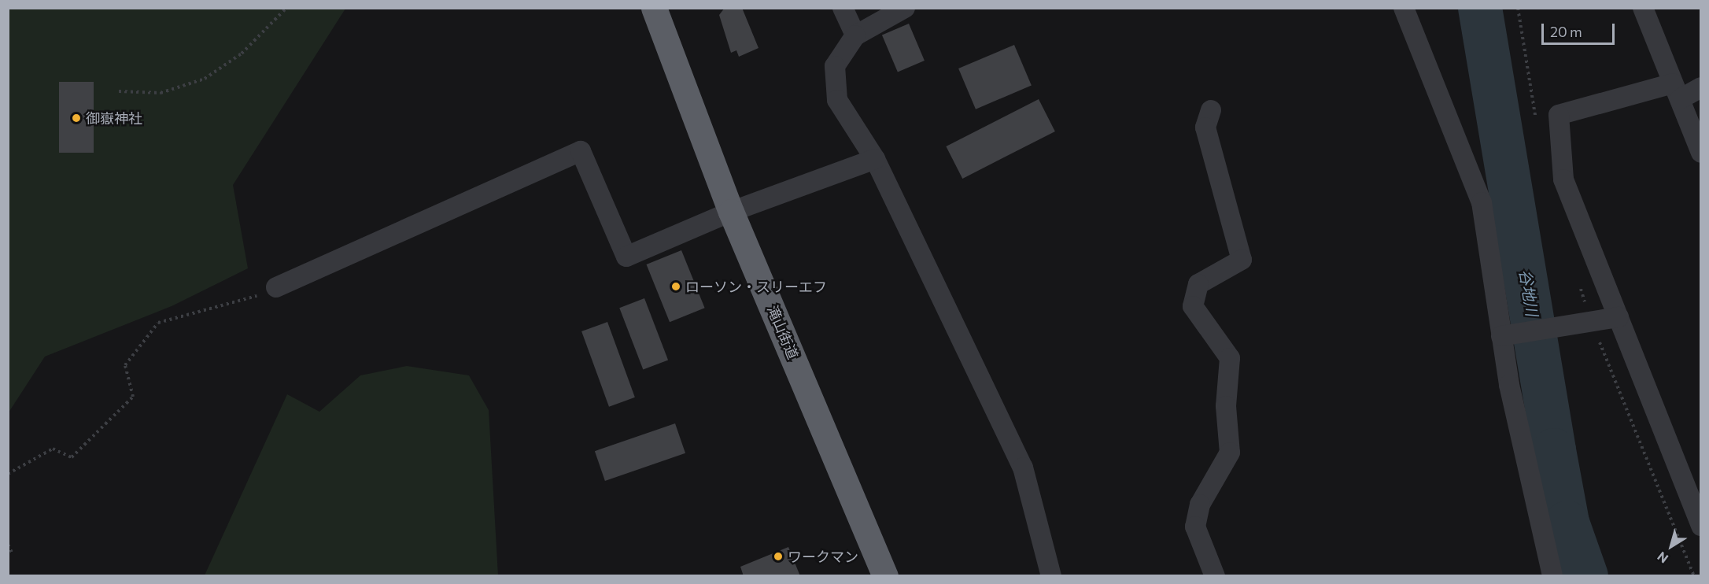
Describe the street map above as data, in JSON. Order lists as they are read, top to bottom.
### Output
{
  "streets": {
    "highway": ["滝山街道"]
  },
  "water": ["谷地川"],
  "places": ["御嶽神社", "ローソン・スリーエフ", "ワークマン"],
  "scale_bar": "20 m",
  "north": "bottom left"
}
